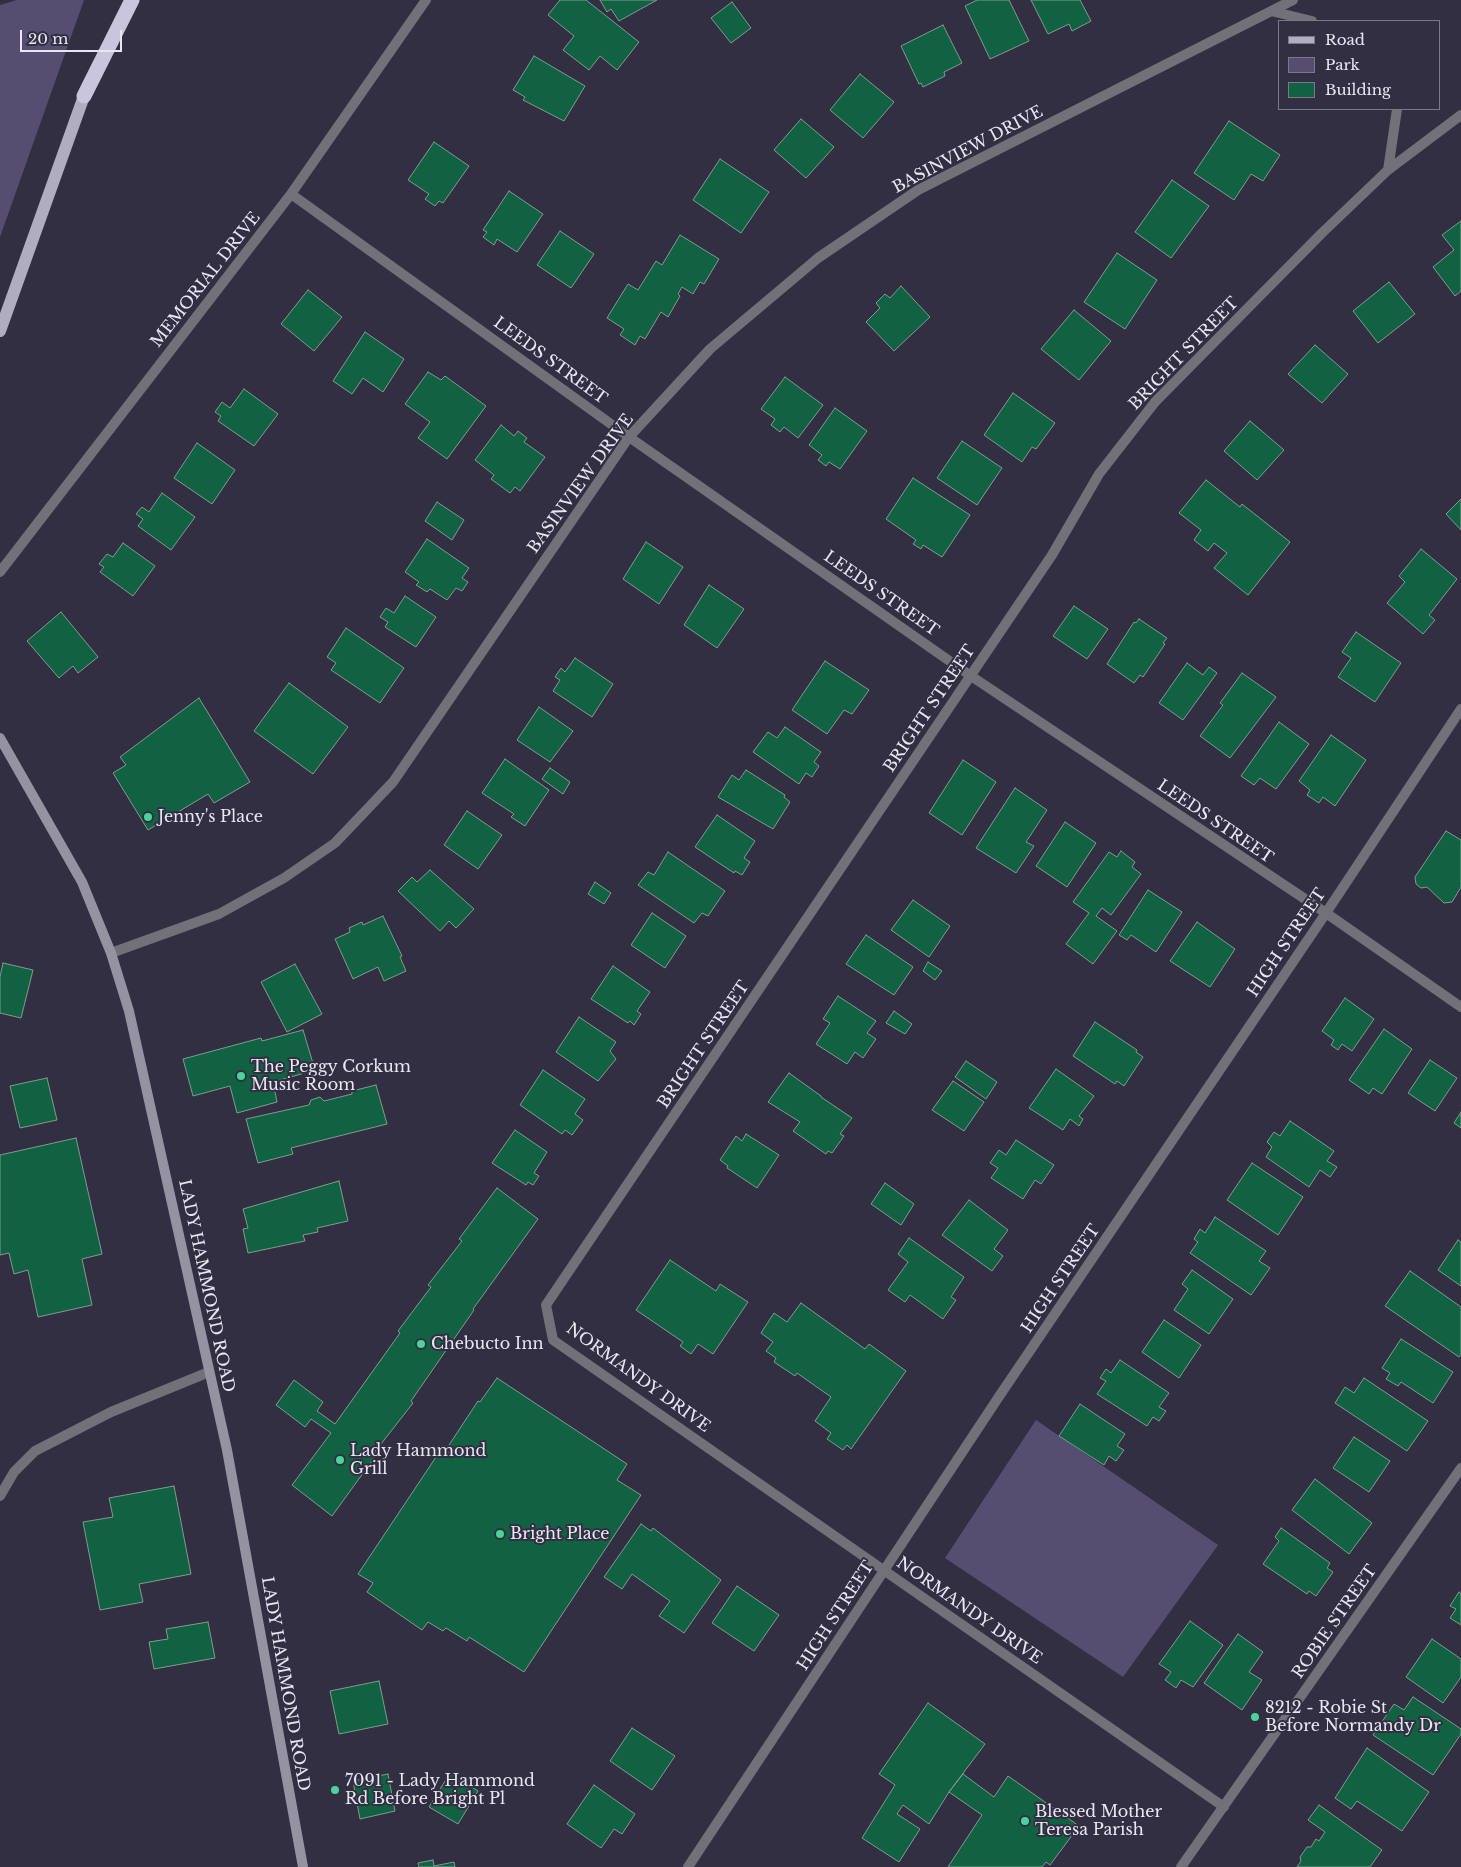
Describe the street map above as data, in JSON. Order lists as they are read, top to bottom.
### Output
{
  "streets": {
    "main road": ["LADY HAMMOND ROAD"],
    "street": [
      "BASINVIEW DRIVE",
      "MEMORIAL DRIVE",
      "BRIGHT STREET",
      "LEEDS STREET",
      "HIGH STREET",
      "NORMANDY DRIVE",
      "ROBIE STREET"
    ]
  },
  "crossings": [
    ["BASINVIEW DRIVE", "LEEDS STREET"],
    ["BASINVIEW DRIVE", "LADY HAMMOND ROAD"],
    ["MEMORIAL DRIVE", "LEEDS STREET"],
    ["BRIGHT STREET", "LEEDS STREET"],
    ["BRIGHT STREET", "NORMANDY DRIVE"],
    ["LEEDS STREET", "HIGH STREET"],
    ["HIGH STREET", "NORMANDY DRIVE"],
    ["NORMANDY DRIVE", "ROBIE STREET"]
  ],
  "places": [
    "Jenny's Place",
    "The Peggy Corkum Music Room",
    "Chebucto Inn",
    "Lady Hammond Grill",
    "Bright Place",
    "8212 - Robie St Before Normandy Dr",
    "7091 - Lady Hammond Rd Before Bright Pl",
    "Blessed Mother Teresa Parish"
  ],
  "legend": ["Road", "Park", "Building"],
  "scale_bar": "20 m"
}
